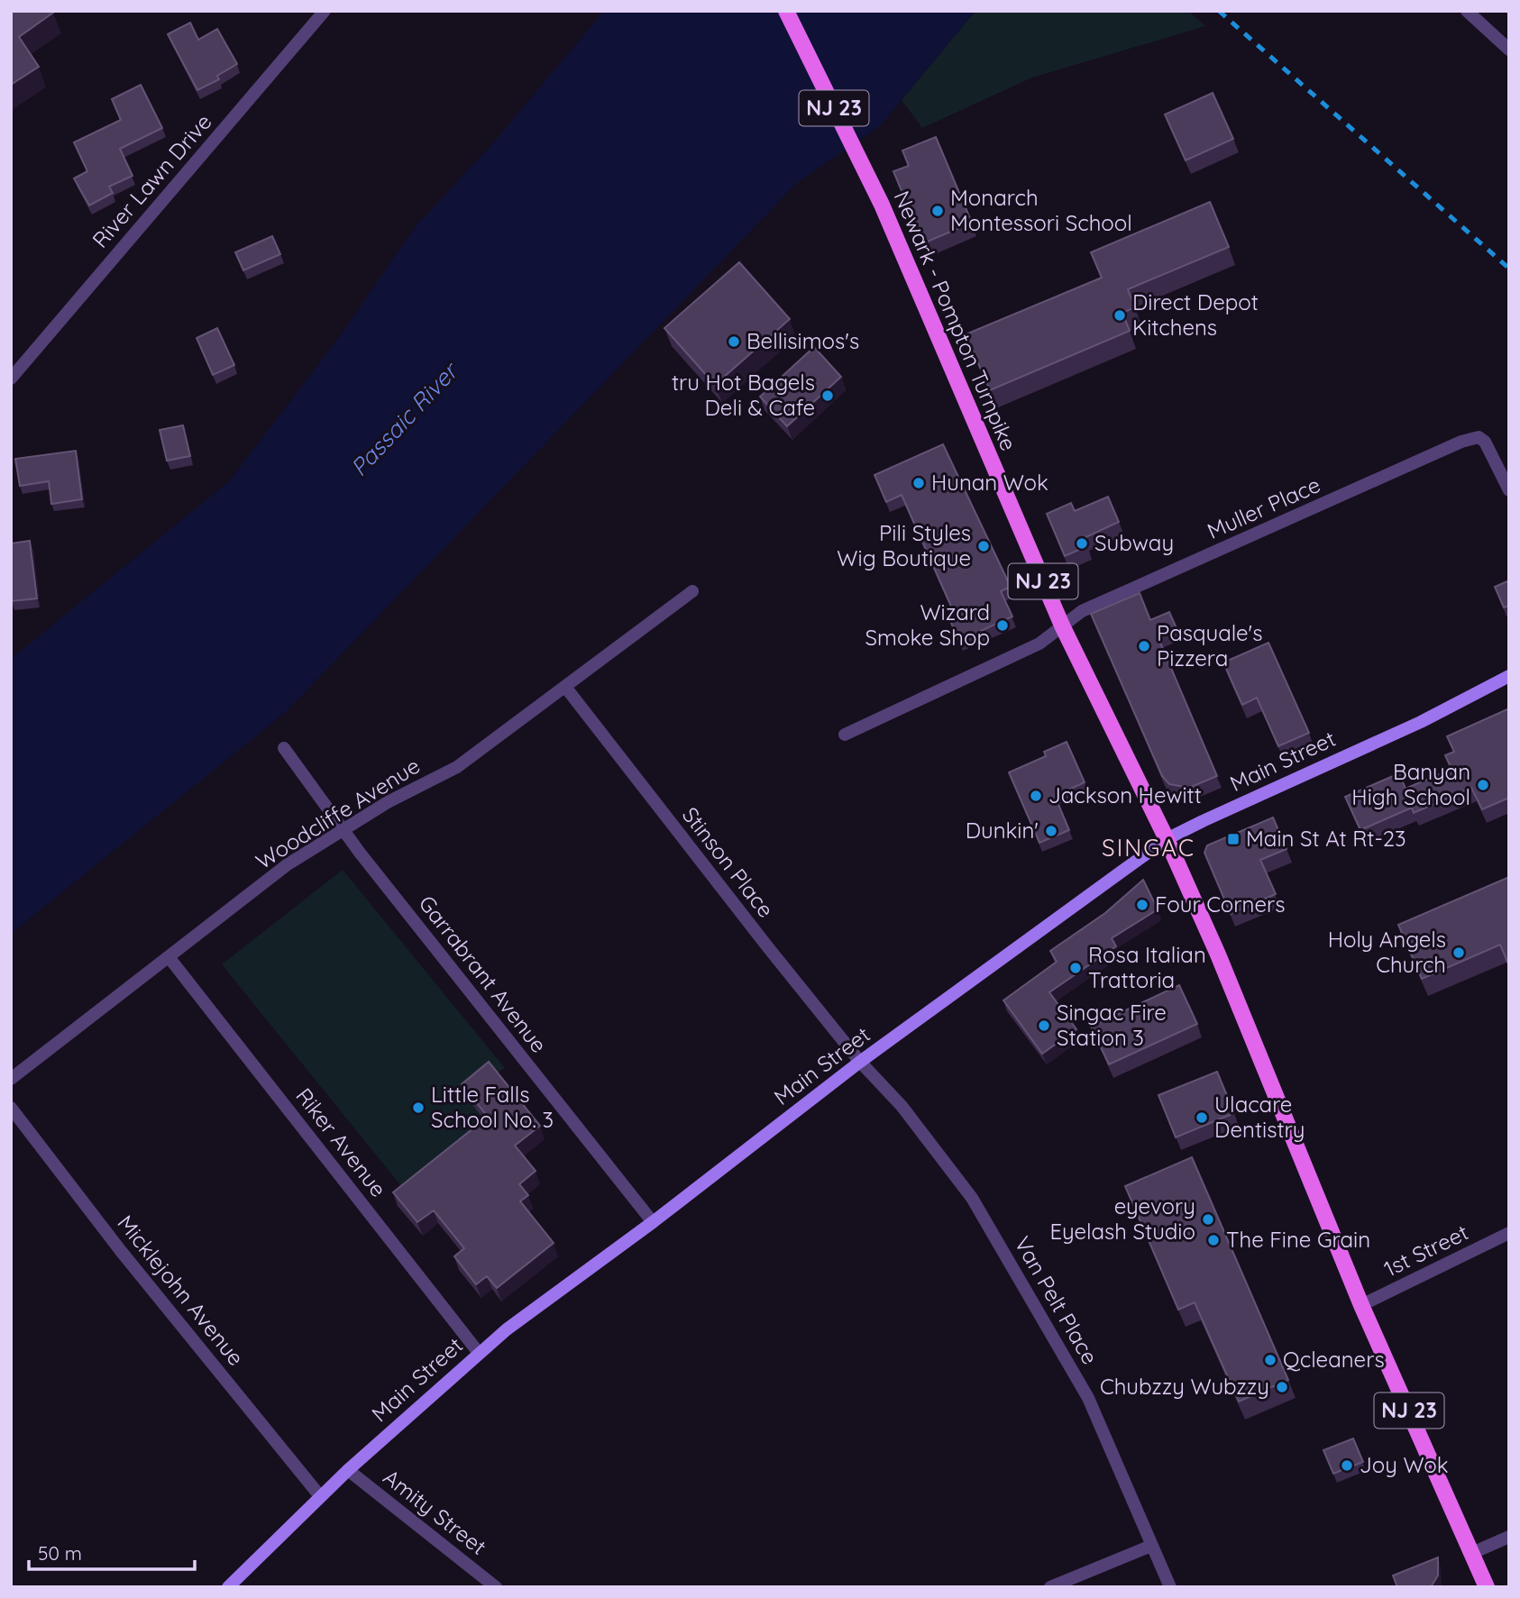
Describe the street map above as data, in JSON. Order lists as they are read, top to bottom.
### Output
{
  "streets": {
    "main road": ["NJ 23", "Newark - Pompton Turnpike", "Main Street"],
    "street": [
      "River Lawn Drive",
      "Muller Place",
      "Woodcliffe Avenue",
      "Stinson Place",
      "Garrabrant Avenue",
      "Riker Avenue",
      "1st Street",
      "Micklejohn Avenue",
      "Van Pelt Place",
      "Amity Street"
    ]
  },
  "crossings": [
    ["Newark - Pompton Turnpike", "Muller Place"],
    ["Newark - Pompton Turnpike", "Main Street"],
    ["Newark - Pompton Turnpike", "1st Street"],
    ["Main Street", "Stinson Place"],
    ["Main Street", "Garrabrant Avenue"],
    ["Main Street", "Riker Avenue"],
    ["Main Street", "Micklejohn Avenue"],
    ["Main Street", "Van Pelt Place"],
    ["Main Street", "Amity Street"],
    ["Woodcliffe Avenue", "Stinson Place"],
    ["Woodcliffe Avenue", "Garrabrant Avenue"],
    ["Woodcliffe Avenue", "Riker Avenue"],
    ["Stinson Place", "Van Pelt Place"]
  ],
  "districts": ["SINGAC"],
  "water": ["Passaic River"],
  "places": {
    "other": [
      "Monarch Montessori School",
      "Direct Depot Kitchens",
      "Bellisimos's",
      "tru Hot Bagels Deli & Cafe",
      "Hunan Wok",
      "Subway",
      "Pili Styles Wig Boutique",
      "Wizard Smoke Shop",
      "Pasquale's Pizzera",
      "Banyan High School",
      "Jackson Hewitt",
      "Dunkin'",
      "Four Corners",
      "Holy Angels Church",
      "Rosa Italian Trattoria",
      "Singac Fire Station 3",
      "Little Falls School No. 3",
      "Ulacare Dentistry",
      "eyevory Eyelash Studio",
      "The Fine Grain",
      "Qcleaners",
      "Chubzzy Wubzzy",
      "Joy Wok"
    ],
    "transit": ["Main St At Rt-23"]
  },
  "scale_bar": "50 m"
}
